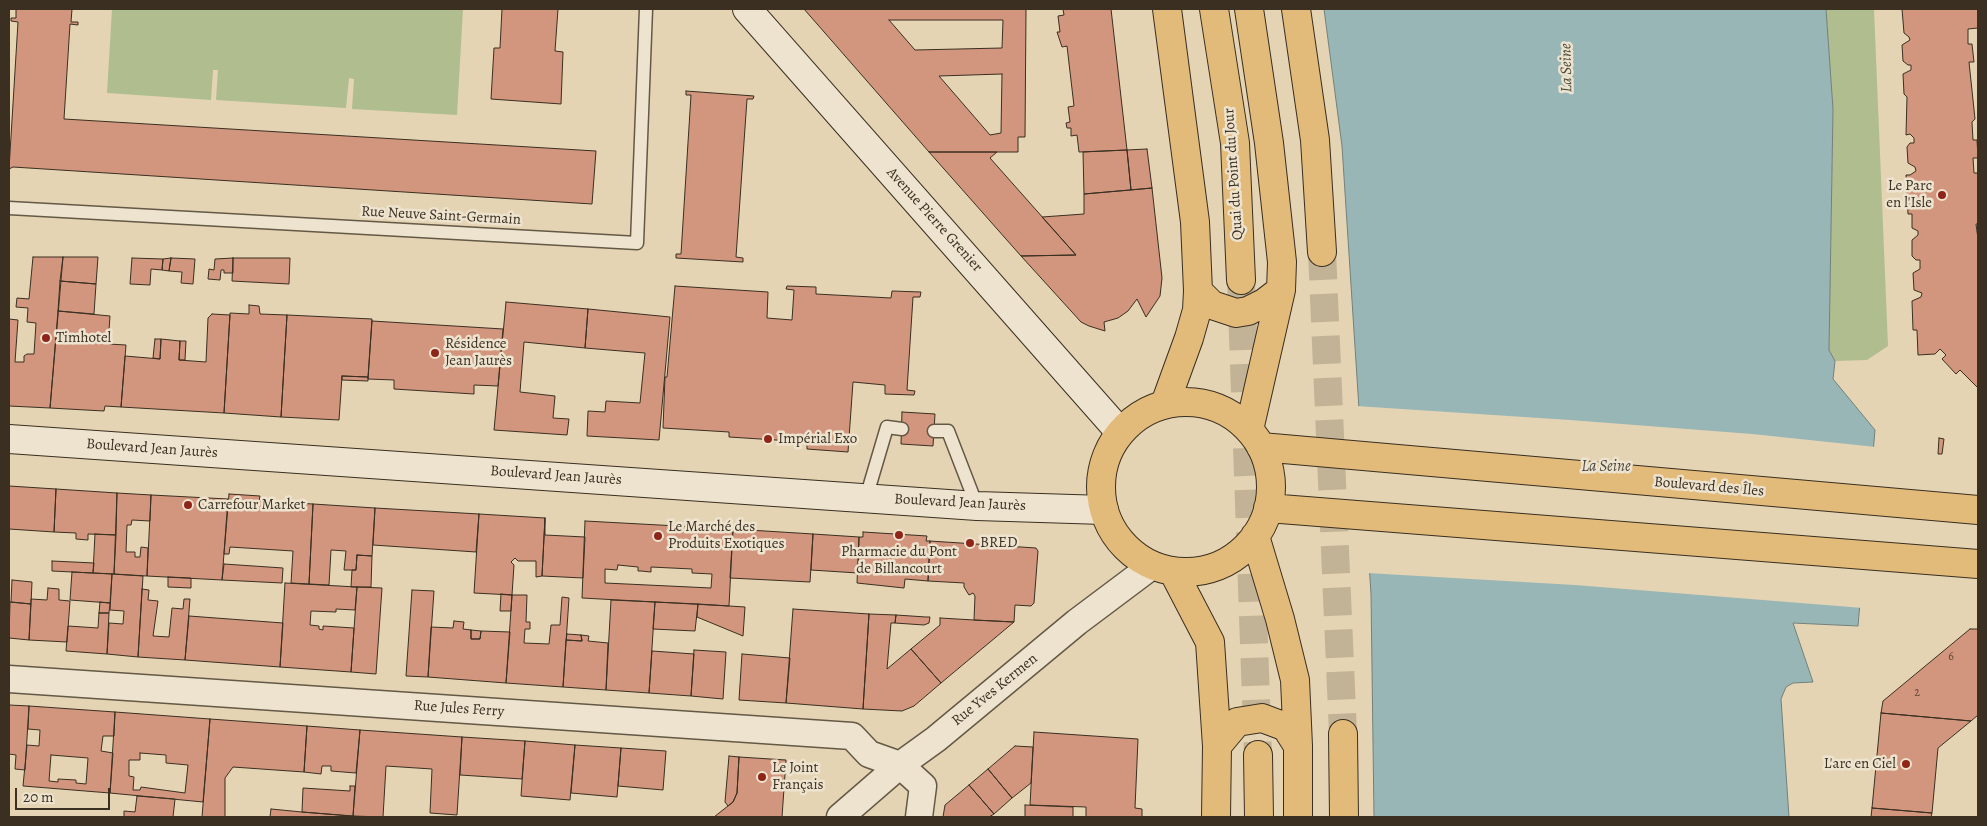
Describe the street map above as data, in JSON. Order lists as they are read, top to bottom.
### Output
{
  "streets": {
    "main road": ["Quai du Point du Jour", "Boulevard des Îles"],
    "street": [
      "Avenue Pierre Grenier",
      "Boulevard Jean Jaurès",
      "Rue Yves Kermen",
      "Rue Jules Ferry"
    ],
    "lane": ["Rue Neuve Saint-Germain"]
  },
  "crossings": [
    ["Avenue Pierre Grenier", "Boulevard Jean Jaurès"],
    ["Avenue Pierre Grenier", "Boulevard des Îles"],
    ["Avenue Pierre Grenier", "Rue Yves Kermen"],
    ["Boulevard Jean Jaurès", "Boulevard des Îles"],
    ["Boulevard Jean Jaurès", "Rue Yves Kermen"],
    ["Boulevard des Îles", "Rue Yves Kermen"],
    ["Rue Yves Kermen", "Rue Jules Ferry"]
  ],
  "water": ["La Seine"],
  "places": [
    "Le Parc en l'Isle",
    "Timhotel",
    "Résidence Jean Jaurès",
    "Impérial Exo",
    "Carrefour Market",
    "Pharmacie du Pont de Billancourt",
    "Le Marché des Produits Exotiques",
    "BRED",
    "L'arc en Ciel",
    "Le Joint Français"
  ],
  "house_numbers": ["6", "2"],
  "scale_bar": "20 m"
}
